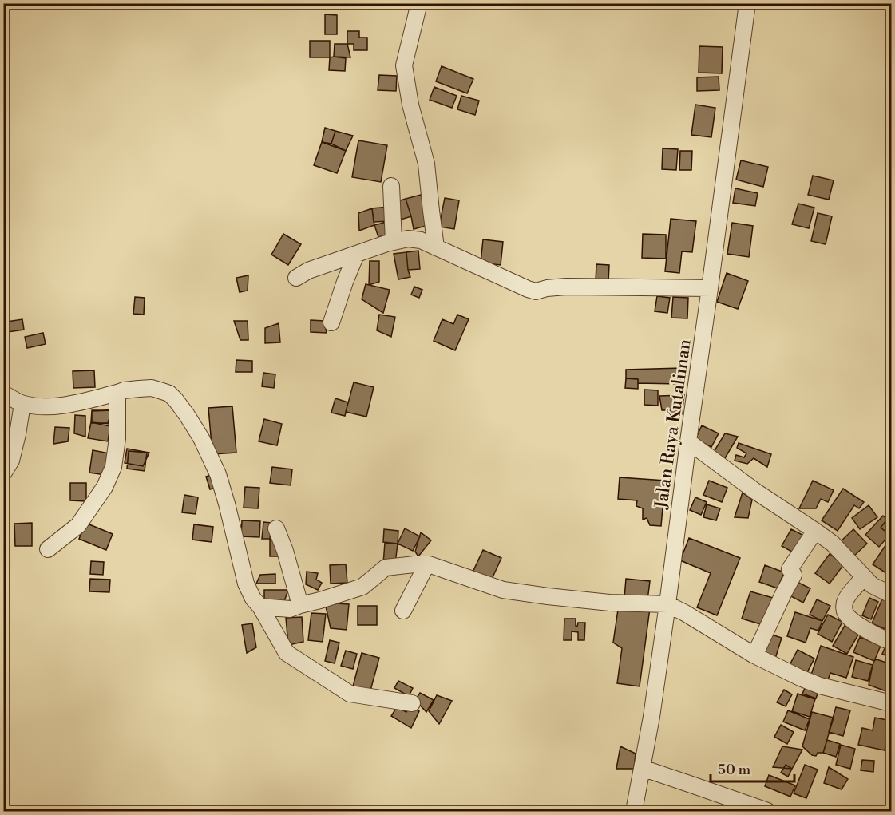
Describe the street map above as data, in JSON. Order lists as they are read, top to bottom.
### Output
{
  "streets": {
    "street": ["Jalan Raya Kutaliman"]
  },
  "scale_bar": "50 m"
}
